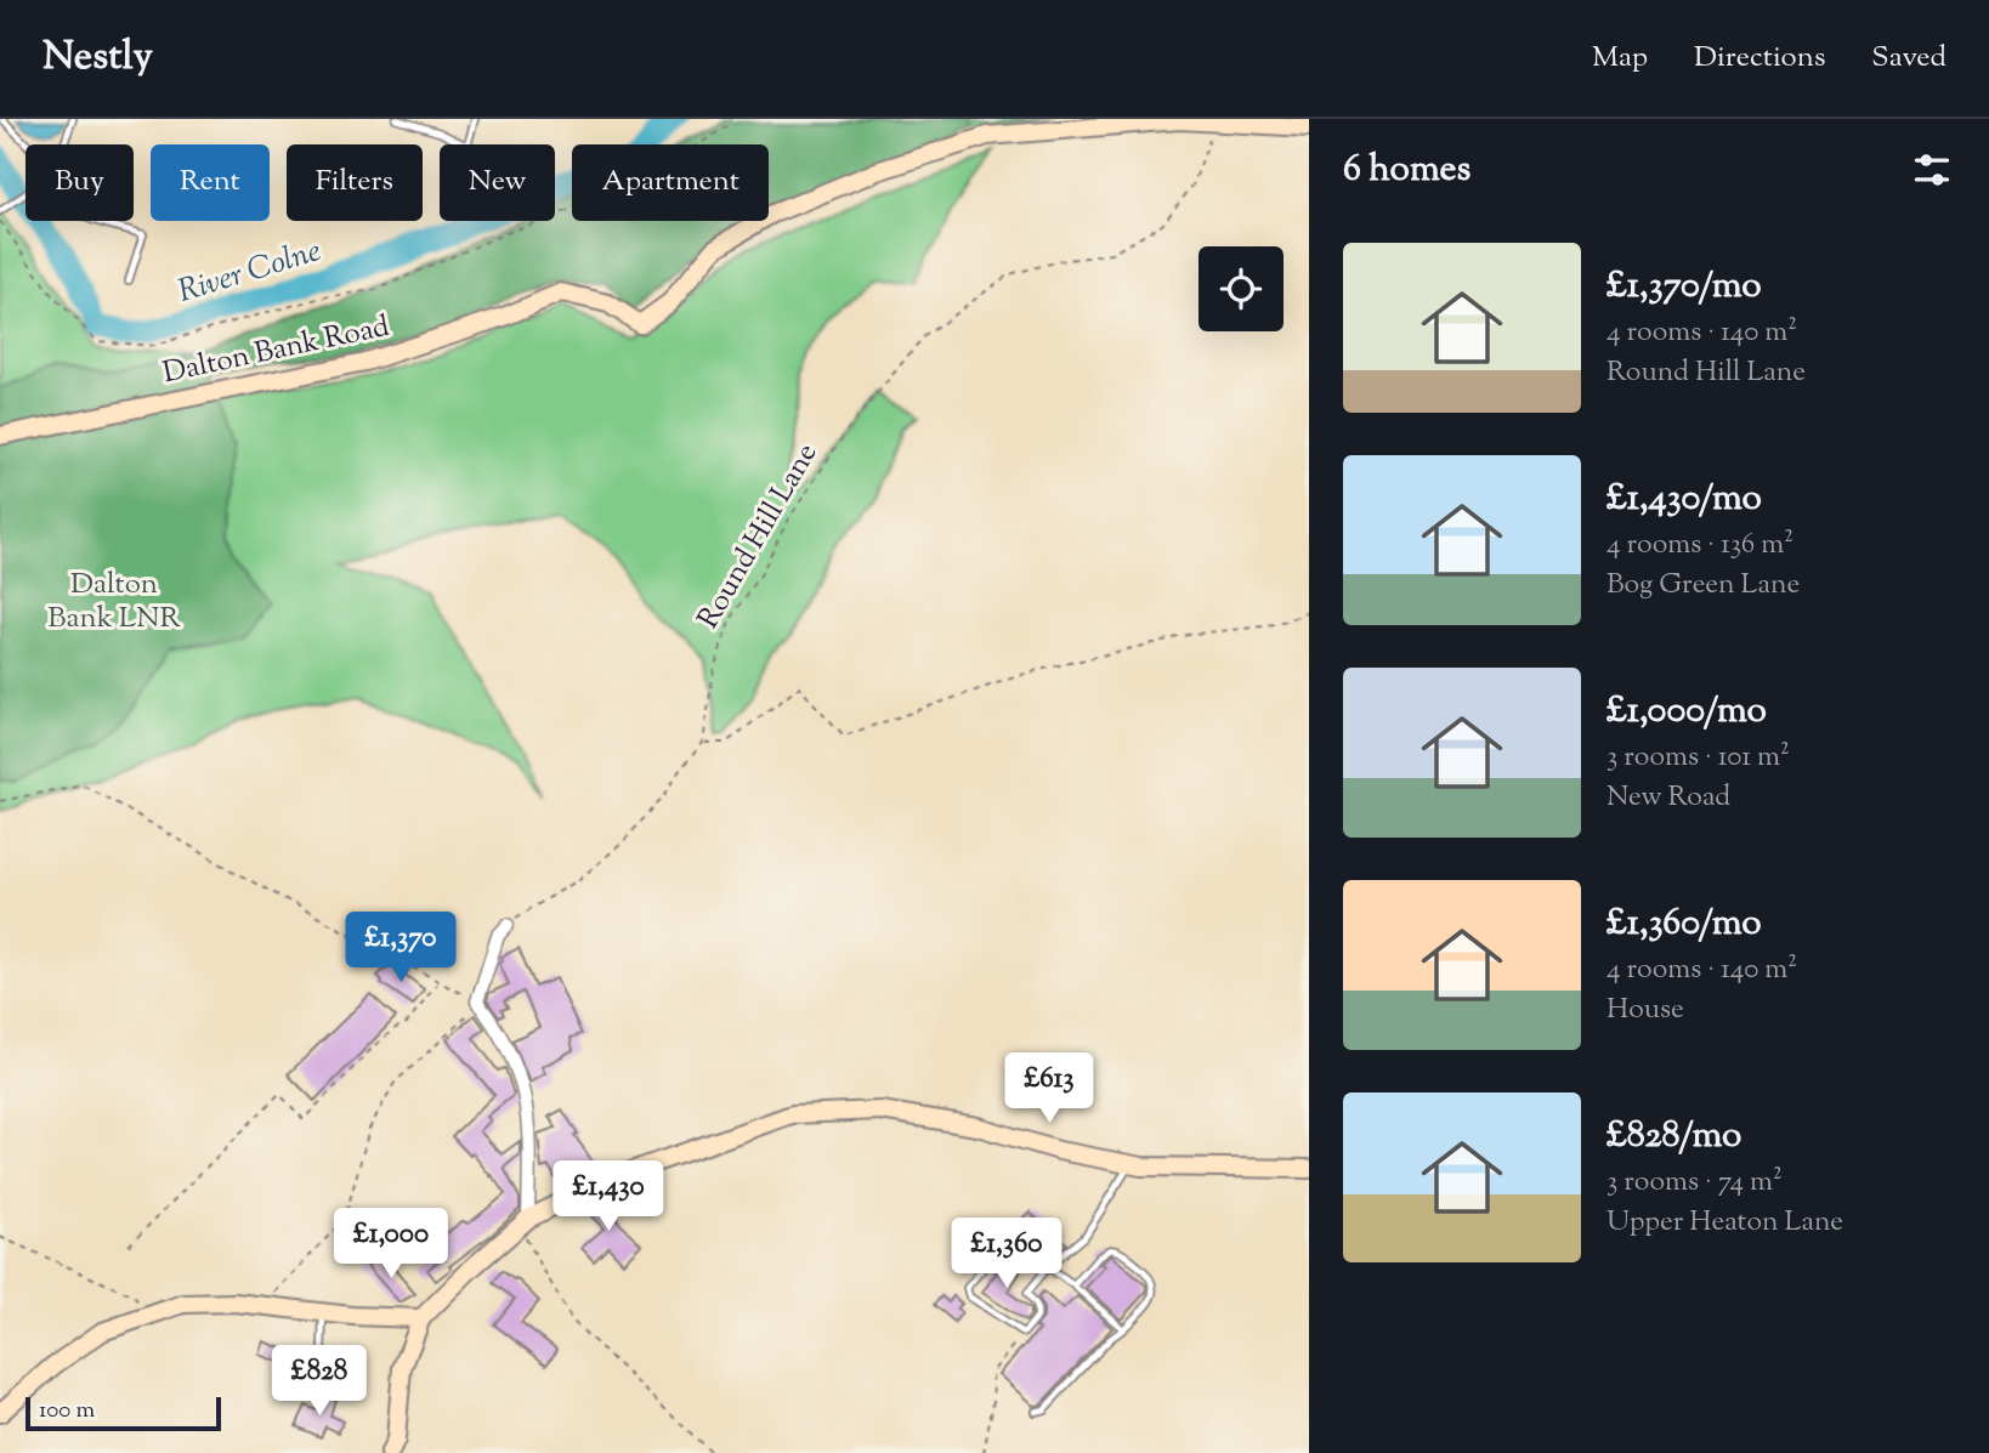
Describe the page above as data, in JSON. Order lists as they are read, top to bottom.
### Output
{
  "streets": {
    "street": ["Dalton Bank Road"],
    "path": ["Round Hill Lane"]
  },
  "crossings": [
    ["Dalton Bank Road", "Round Hill Lane"]
  ],
  "water": ["River Colne"],
  "parks": ["Dalton Bank LNR"],
  "scale_bar": "100 m",
  "page": {
    "header": "Nestly",
    "nav": ["Map", "Directions", "Saved"],
    "heading": "6 homes",
    "chip": [
      "Buy",
      "Rent",
      "Filters",
      "New",
      "Apartment"
    ],
    "list": [
      {
        "name": "£1,370/mo",
        "note": "4 rooms · 140 m² · Round Hill Lane"
      },
      {
        "name": "£1,430/mo",
        "note": "4 rooms · 136 m² · Bog Green Lane"
      },
      {
        "name": "£1,000/mo",
        "note": "3 rooms · 101 m² · New Road"
      },
      {
        "name": "£1,360/mo",
        "note": "4 rooms · 140 m² · House"
      },
      {
        "name": "£828/mo",
        "note": "3 rooms · 74 m² · Upper Heaton Lane"
      }
    ],
    "price": [
      "£1,370",
      "£613",
      "£1,430",
      "£1,000",
      "£1,360",
      "£828"
    ],
    "scale": "100 m"
  }
}
